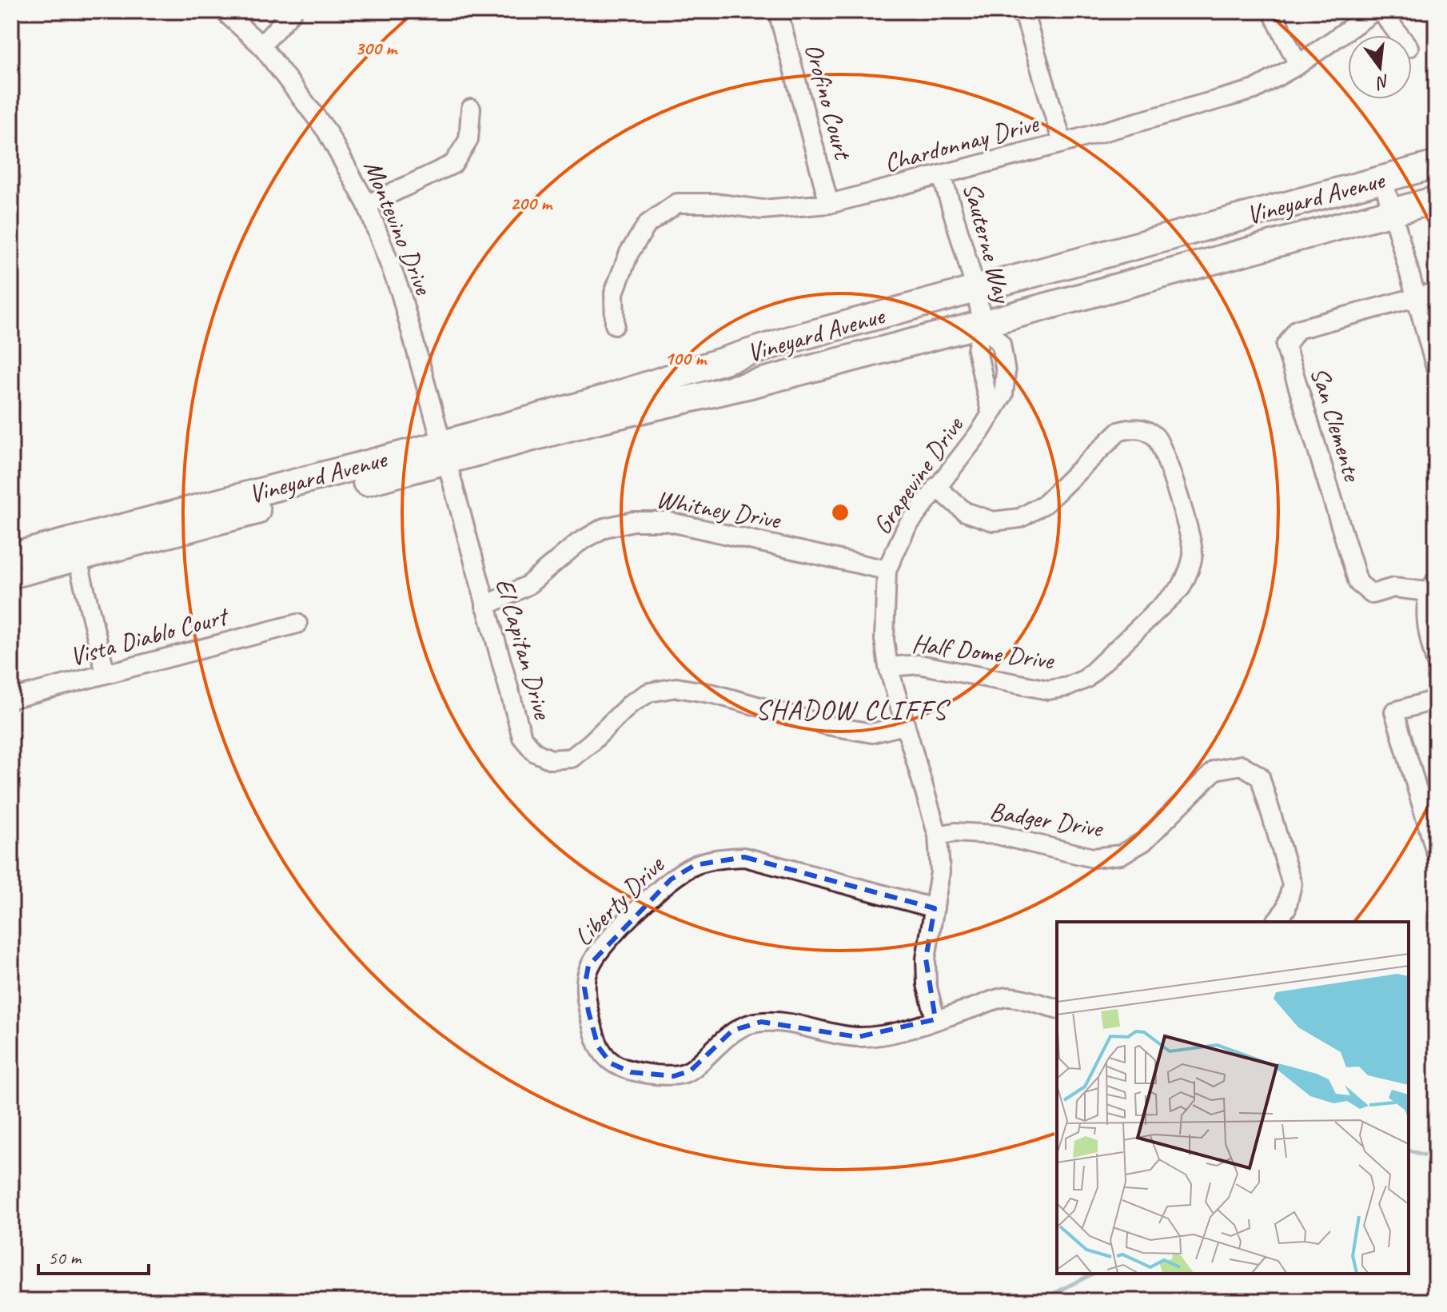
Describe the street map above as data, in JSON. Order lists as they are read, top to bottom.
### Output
{
  "streets": {
    "street": [
      "Orofino Court",
      "Chardonnay Drive",
      "Vineyard Avenue",
      "Montevino Drive",
      "Sauterne Way",
      "San Clemente",
      "Grapevine Drive",
      "Whitney Drive",
      "Vista Diablo Court",
      "El Capitan Drive",
      "Half Dome Drive",
      "Badger Drive",
      "Liberty Drive"
    ]
  },
  "crossings": [
    ["Orofino Court", "Chardonnay Drive"],
    ["Chardonnay Drive", "Sauterne Way"],
    ["Vineyard Avenue", "Montevino Drive"],
    ["Vineyard Avenue", "Sauterne Way"],
    ["Vineyard Avenue", "Grapevine Drive"],
    ["Vineyard Avenue", "El Capitan Drive"],
    ["Montevino Drive", "El Capitan Drive"],
    ["Sauterne Way", "Grapevine Drive"],
    ["Grapevine Drive", "Whitney Drive"],
    ["Grapevine Drive", "El Capitan Drive"],
    ["Grapevine Drive", "Half Dome Drive"],
    ["Grapevine Drive", "Badger Drive"],
    ["Grapevine Drive", "Liberty Drive"],
    ["Whitney Drive", "El Capitan Drive"]
  ],
  "districts": ["SHADOW CLIFFS"],
  "scale_bar": "50 m",
  "north": "bottom",
  "rings": ["300 m", "200 m", "100 m"]
}
